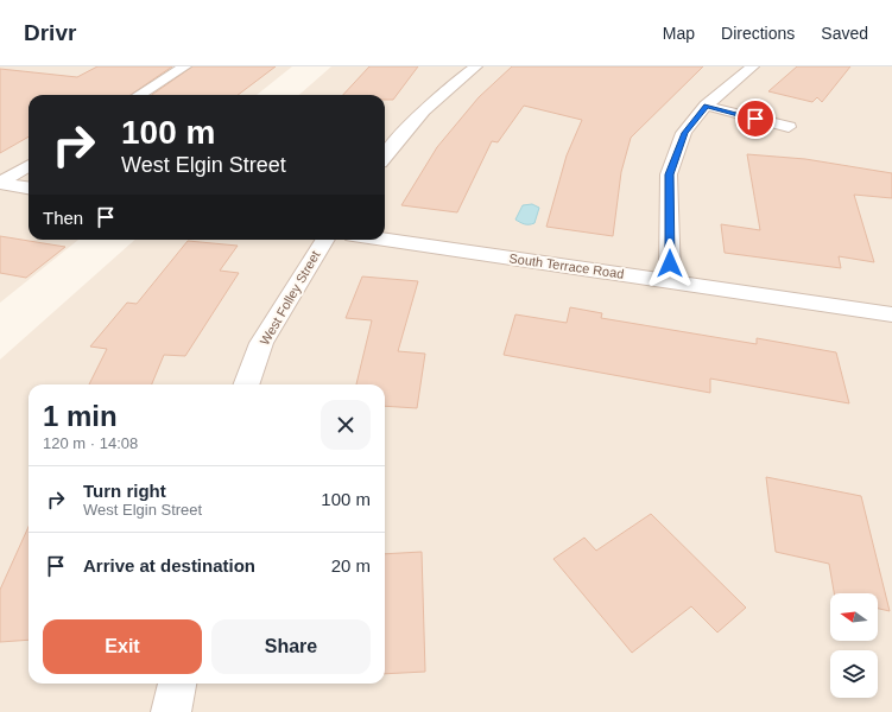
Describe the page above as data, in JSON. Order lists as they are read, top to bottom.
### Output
{
  "streets": {
    "street": ["South Terrace Road", "West Folley Street"]
  },
  "north": "left",
  "page": {
    "header": "Drivr",
    "nav": ["Map", "Directions", "Saved"],
    "turn": ["100 m", "West Elgin Street"],
    "then": "Then",
    "heading": ["1 min", "120 m · 14:08"],
    "list": [
      {
        "name": "Turn right",
        "note": "West Elgin Street",
        "value": "100 m"
      },
      {
        "name": "Arrive at destination",
        "value": "20 m"
      }
    ],
    "buttons": ["Exit", "Share"]
  }
}
